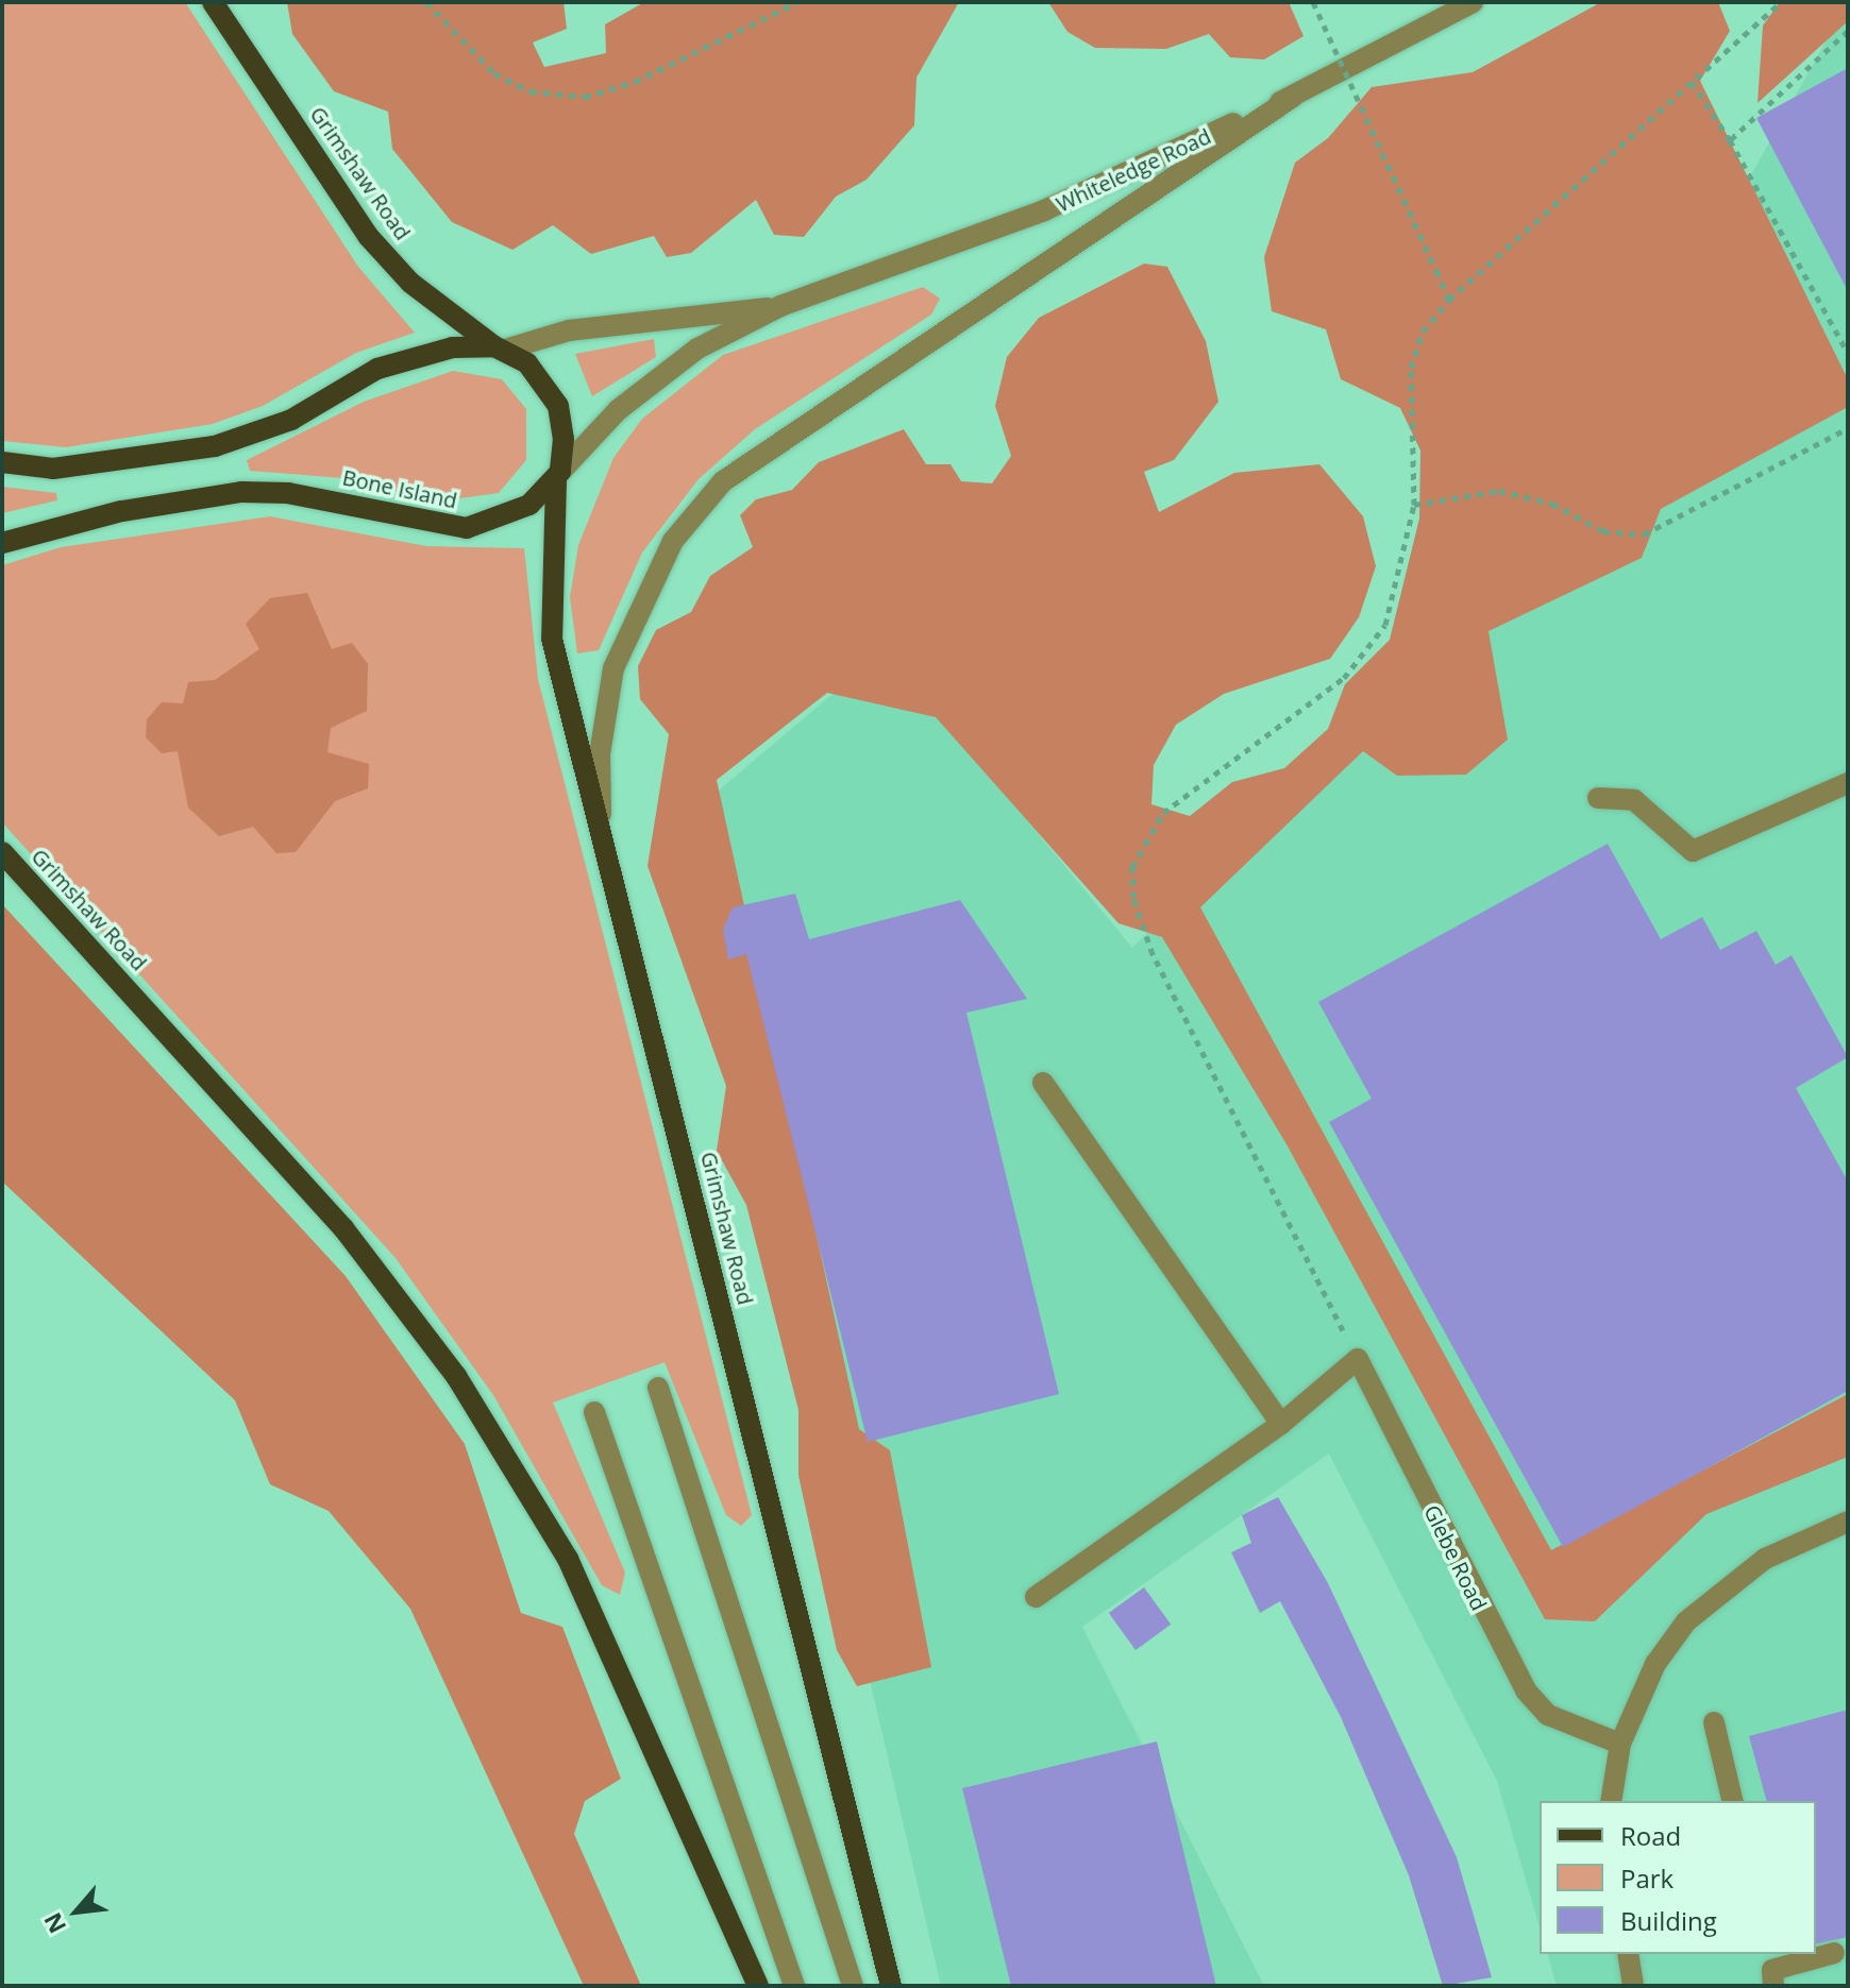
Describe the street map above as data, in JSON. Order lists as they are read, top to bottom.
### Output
{
  "streets": {
    "main road": ["Grimshaw Road", "Bone Island"],
    "street": ["Whiteledge Road", "Glebe Road"]
  },
  "crossings": [
    ["Whiteledge Road", "Grimshaw Road"],
    ["Whiteledge Road", "Bone Island"],
    ["Grimshaw Road", "Bone Island"]
  ],
  "legend": ["Road", "Park", "Building"],
  "north": "bottom left"
}
